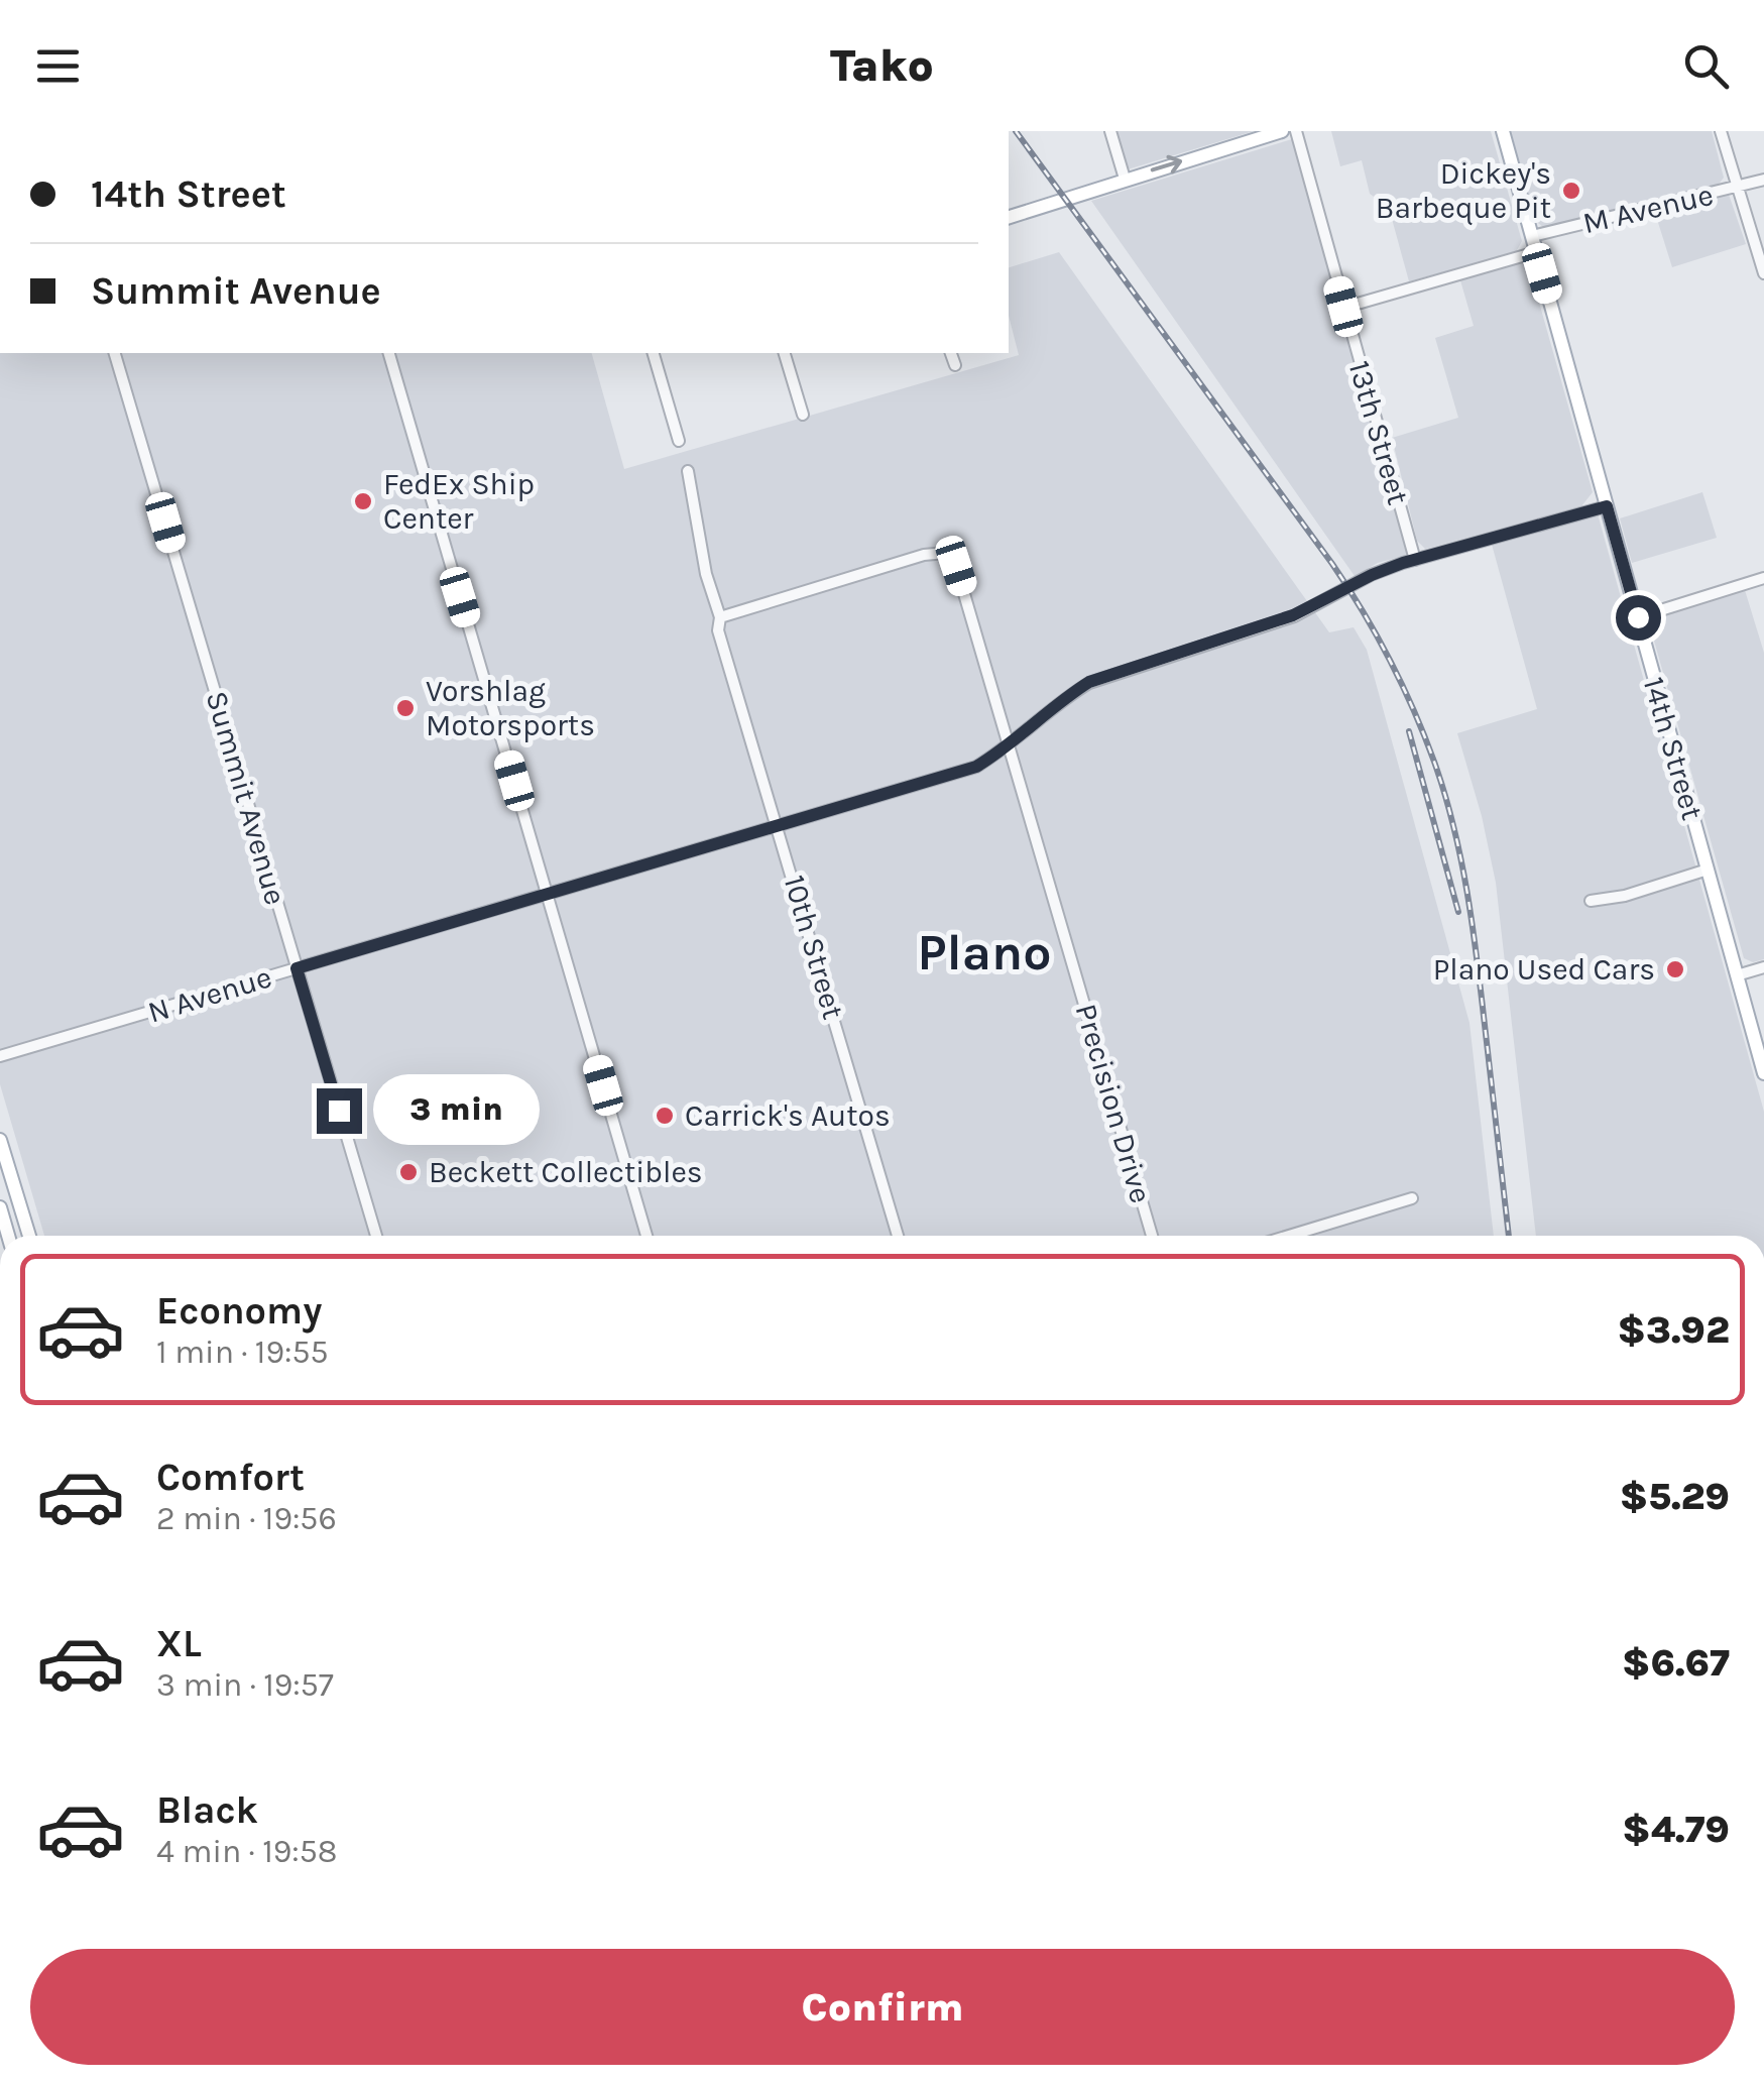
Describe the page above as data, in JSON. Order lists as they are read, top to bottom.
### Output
{
  "streets": {
    "main road": ["14th Street"],
    "street": [
      "M Avenue",
      "13th Street",
      "Summit Avenue",
      "10th Street",
      "N Avenue",
      "Precision Drive"
    ]
  },
  "crossings": [
    ["M Avenue", "14th Street"],
    ["13th Street", "N Avenue"],
    ["14th Street", "N Avenue"],
    ["Summit Avenue", "N Avenue"],
    ["10th Street", "N Avenue"],
    ["10th Street", "Precision Drive"],
    ["N Avenue", "Precision Drive"]
  ],
  "districts": ["Plano"],
  "places": [
    "Dickey's Barbeque Pit",
    "FedEx Ship Center",
    "Vorshlag Motorsports",
    "Plano Used Cars",
    "Carrick's Autos",
    "Beckett Collectibles"
  ],
  "page": {
    "header": "Tako",
    "banner": ["14th Street", "Summit Avenue"],
    "bubble": "3 min",
    "list": [
      {
        "name": "Economy",
        "note": "1 min · 19:55",
        "value": "$3.92"
      },
      {
        "name": "Comfort",
        "note": "2 min · 19:56",
        "value": "$5.29"
      },
      {
        "name": "XL",
        "note": "3 min · 19:57",
        "value": "$6.67"
      },
      {
        "name": "Black",
        "note": "4 min · 19:58",
        "value": "$4.79"
      }
    ],
    "buttons": "Confirm"
  }
}
